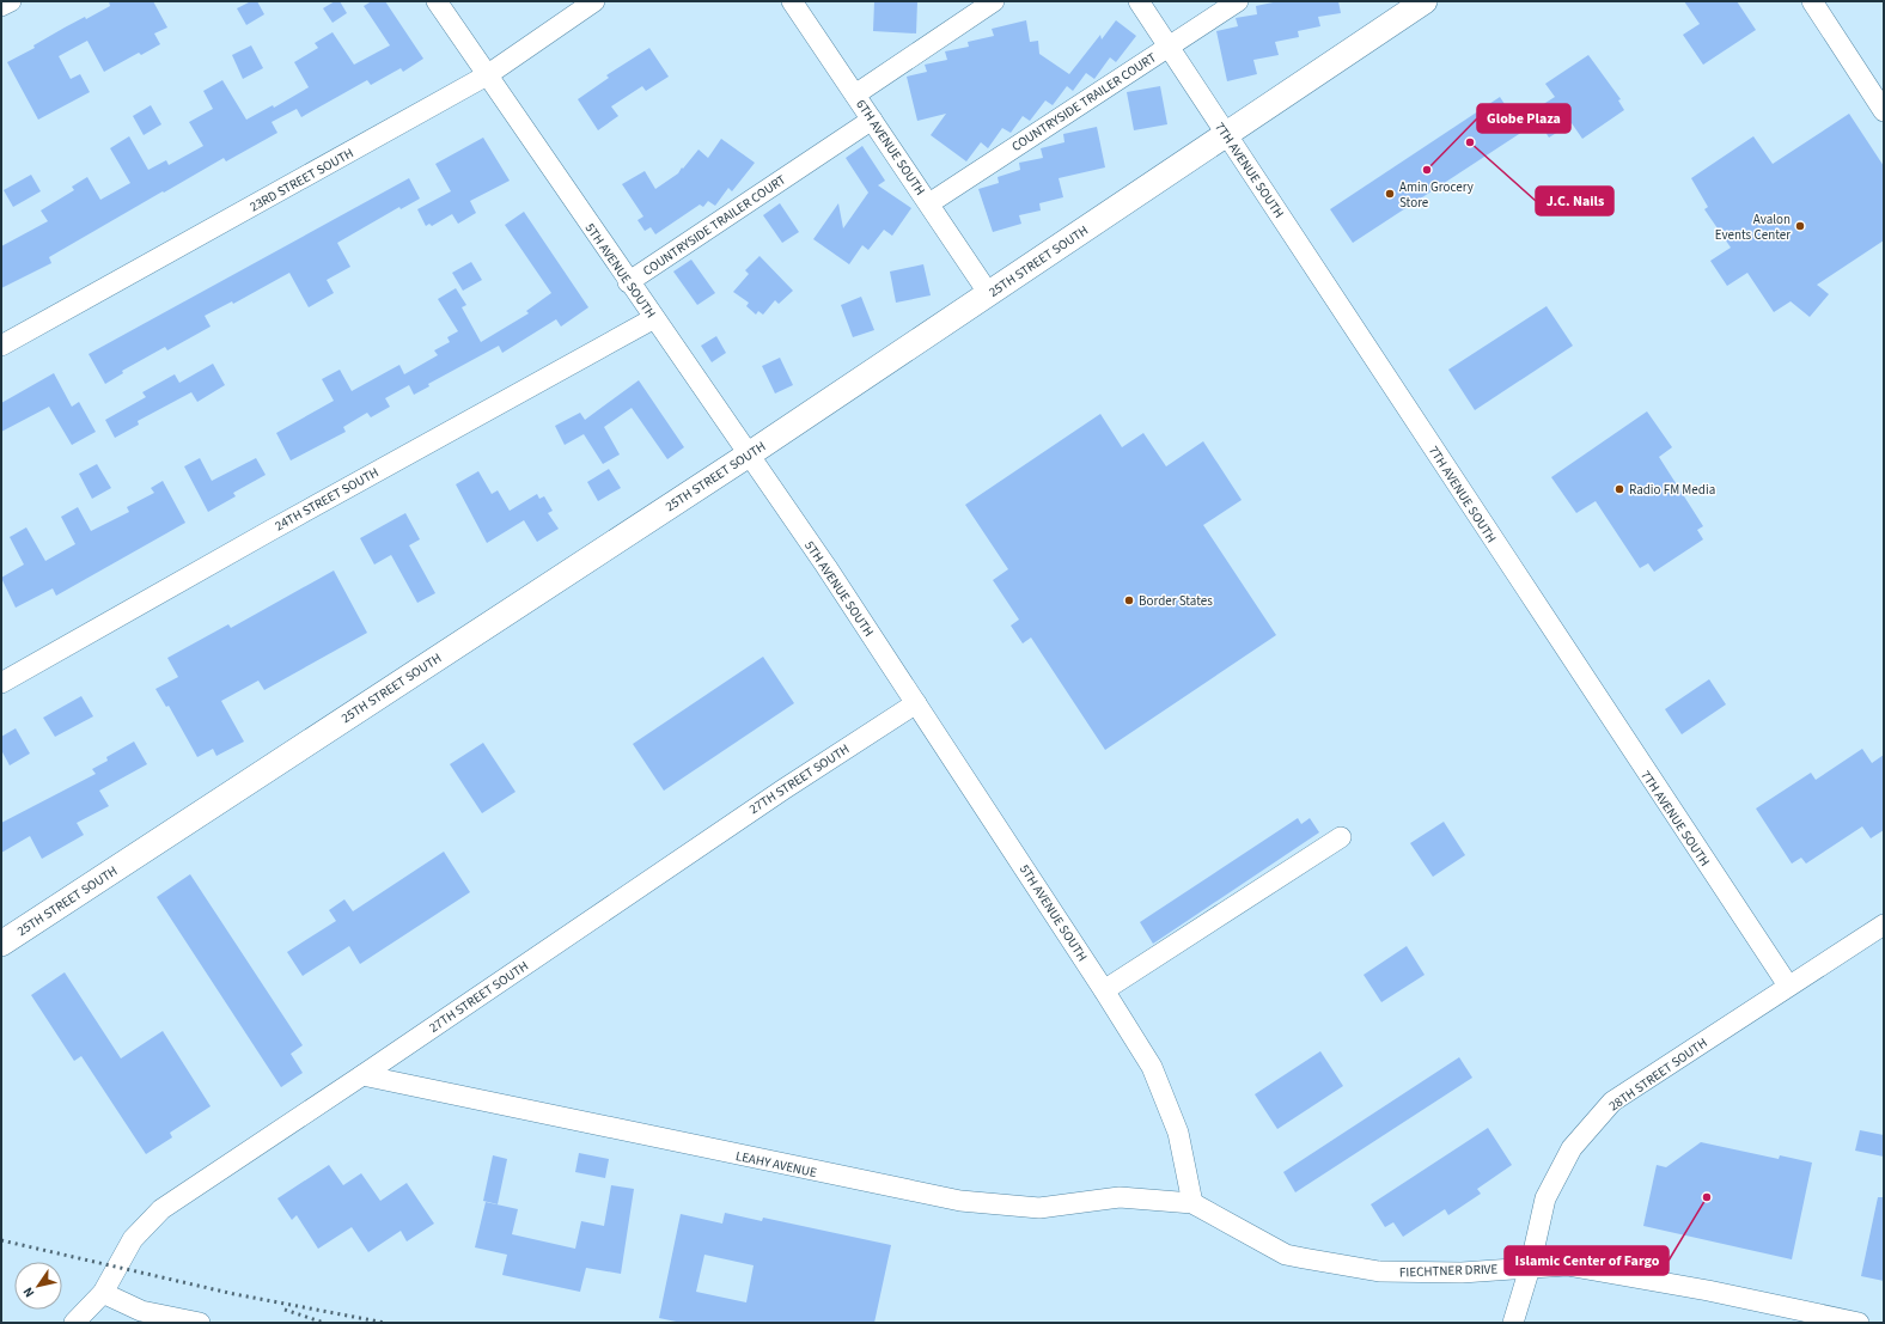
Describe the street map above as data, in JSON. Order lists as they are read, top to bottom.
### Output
{
  "streets": {
    "main road": ["25TH STREET SOUTH"],
    "street": [
      "COUNTRYSIDE TRAILER COURT",
      "6TH AVENUE SOUTH",
      "7TH AVENUE SOUTH",
      "23RD STREET SOUTH",
      "5TH AVENUE SOUTH",
      "24TH STREET SOUTH",
      "27TH STREET SOUTH",
      "28TH STREET SOUTH",
      "LEAHY AVENUE",
      "FIECHTNER DRIVE"
    ]
  },
  "crossings": [
    ["COUNTRYSIDE TRAILER COURT", "6TH AVENUE SOUTH"],
    ["COUNTRYSIDE TRAILER COURT", "7TH AVENUE SOUTH"],
    ["COUNTRYSIDE TRAILER COURT", "5TH AVENUE SOUTH"],
    ["6TH AVENUE SOUTH", "25TH STREET SOUTH"],
    ["7TH AVENUE SOUTH", "25TH STREET SOUTH"],
    ["7TH AVENUE SOUTH", "28TH STREET SOUTH"],
    ["23RD STREET SOUTH", "5TH AVENUE SOUTH"],
    ["25TH STREET SOUTH", "5TH AVENUE SOUTH"],
    ["5TH AVENUE SOUTH", "24TH STREET SOUTH"],
    ["5TH AVENUE SOUTH", "27TH STREET SOUTH"],
    ["5TH AVENUE SOUTH", "LEAHY AVENUE"],
    ["5TH AVENUE SOUTH", "FIECHTNER DRIVE"],
    ["27TH STREET SOUTH", "LEAHY AVENUE"],
    ["28TH STREET SOUTH", "FIECHTNER DRIVE"],
    ["LEAHY AVENUE", "FIECHTNER DRIVE"]
  ],
  "places": [
    "J.C. Nails",
    "Globe Plaza",
    "Amin Grocery Store",
    "Avalon Events Center",
    "Radio FM Media",
    "Border States",
    "Islamic Center of Fargo"
  ],
  "north": "bottom left"
}
